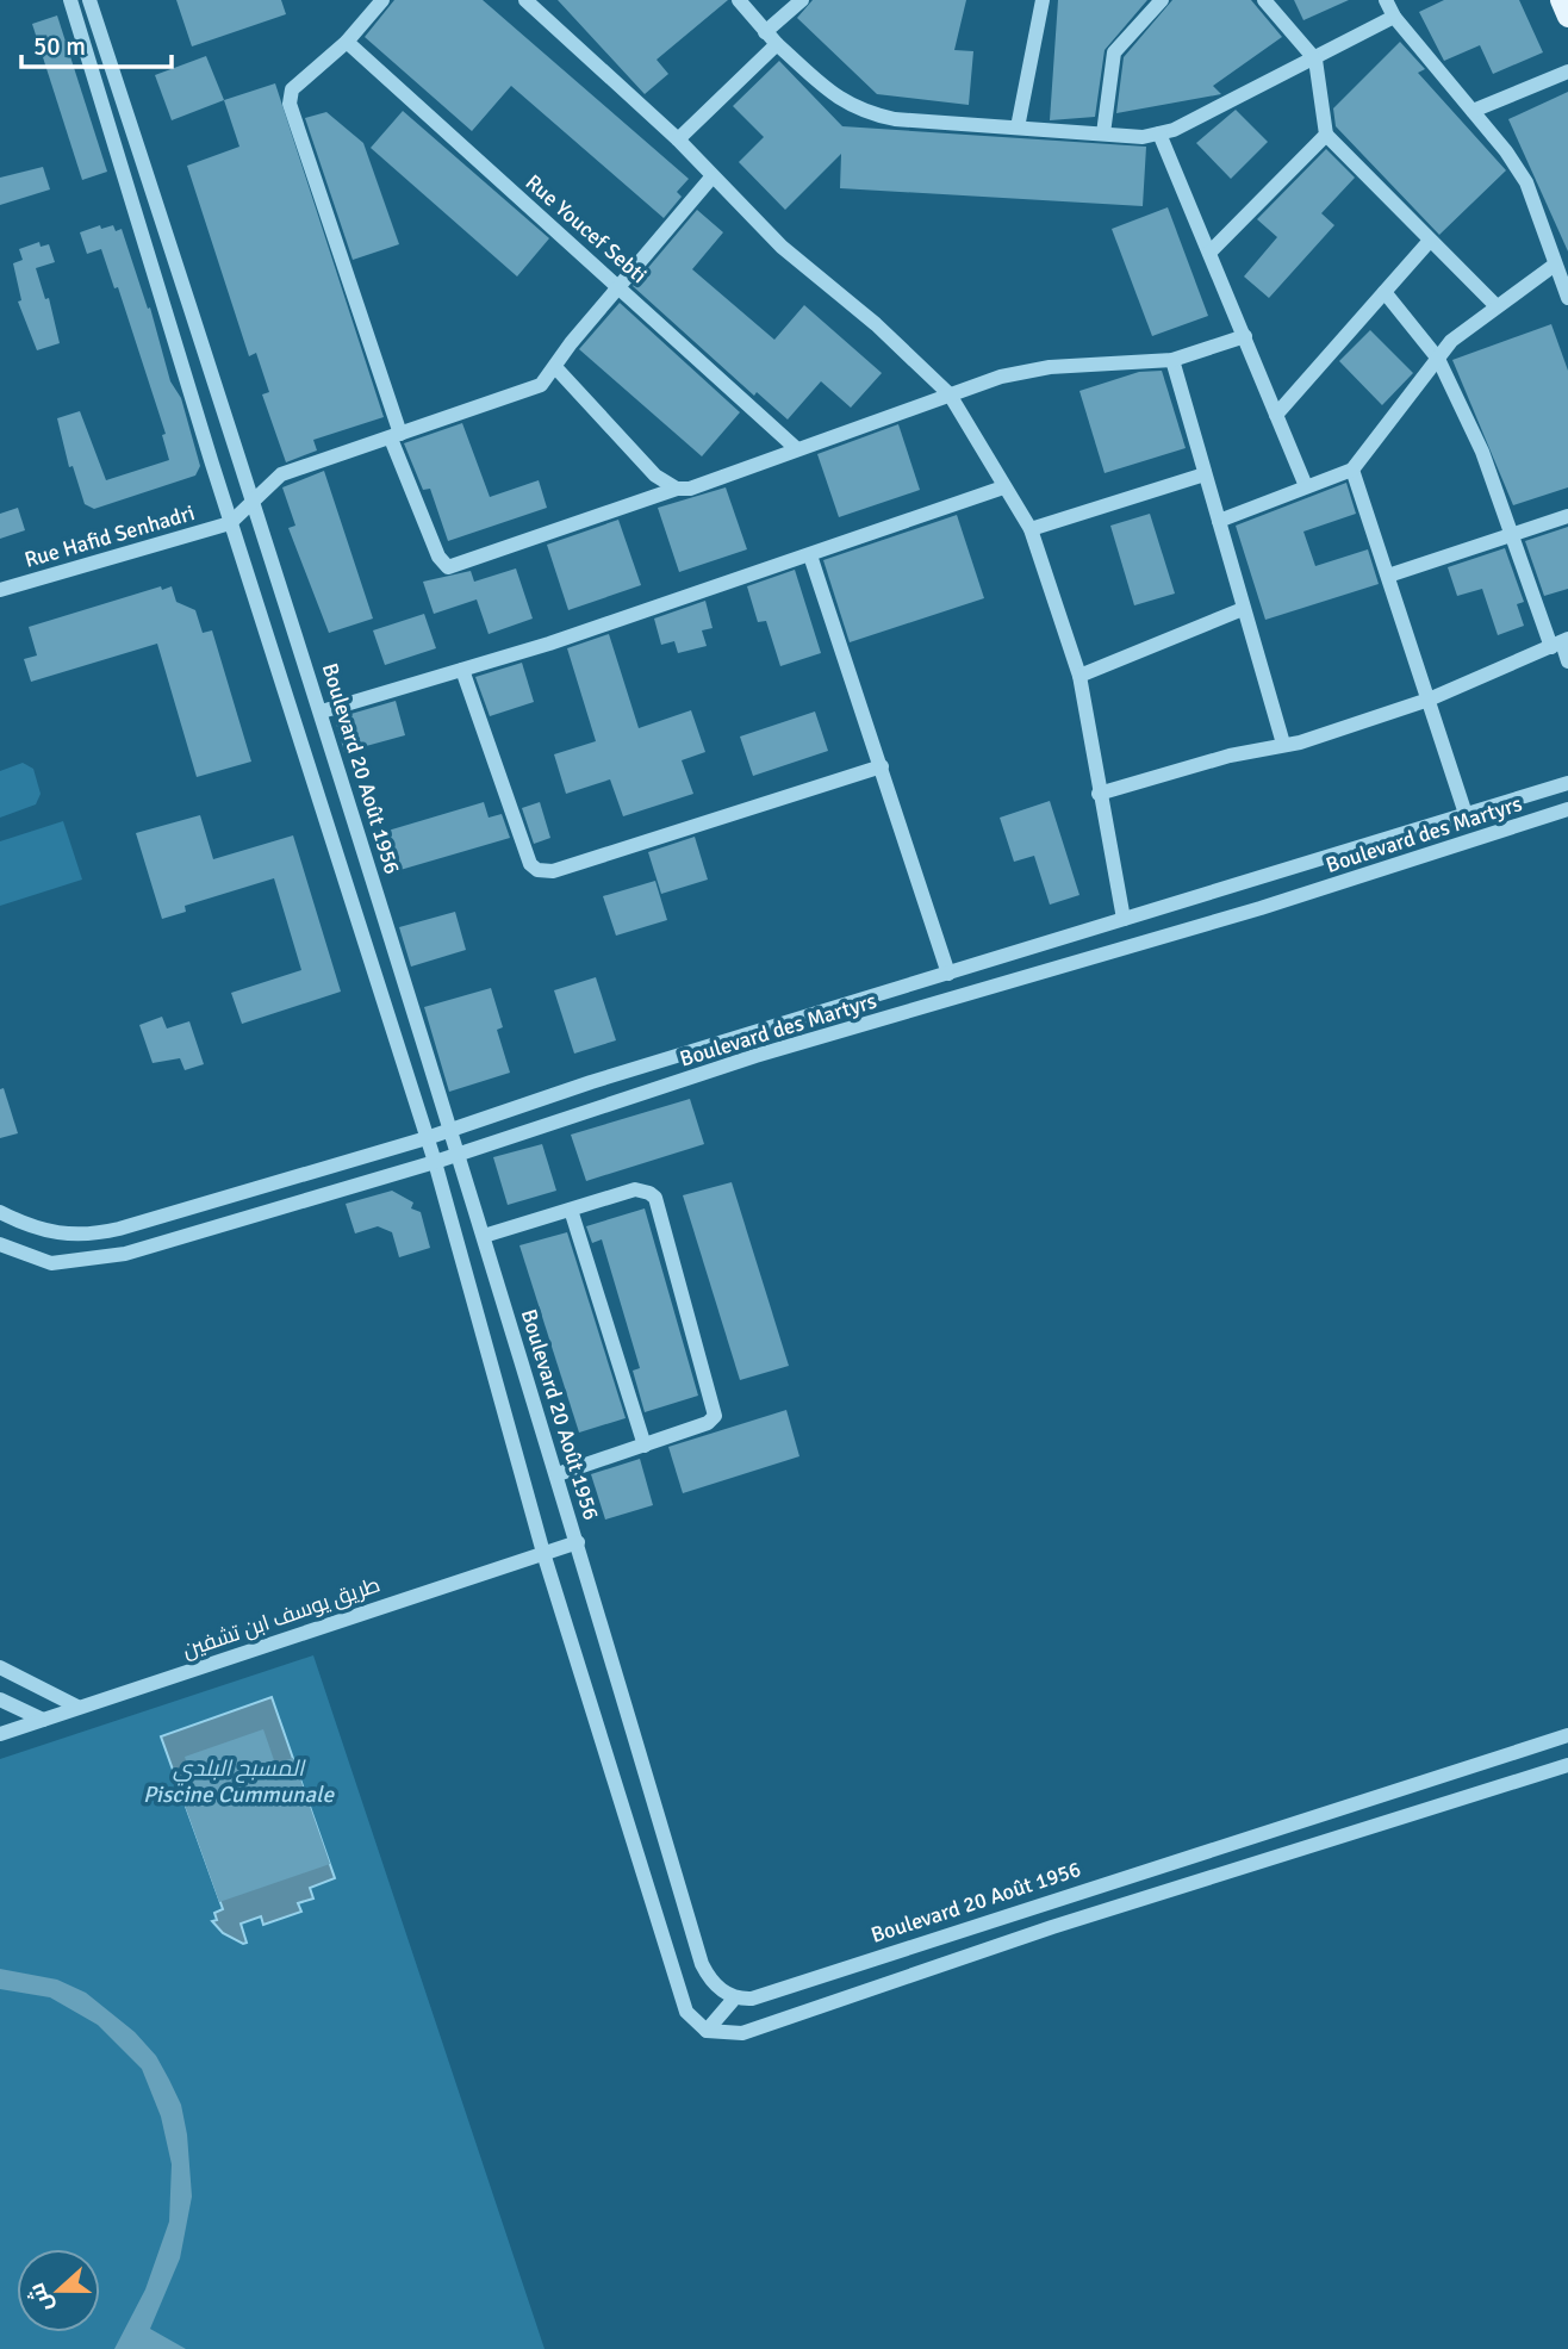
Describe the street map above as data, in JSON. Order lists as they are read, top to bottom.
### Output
{
  "streets": {
    "street": [
      "Rue Youcef Sebti",
      "Rue Hafid Senhadri",
      "Boulevard 20 Août 1956",
      "Boulevard des Martyrs",
      "طريق يوسف ابن تشفين"
    ]
  },
  "crossings": [
    ["Boulevard 20 Août 1956", "Boulevard des Martyrs"],
    ["Boulevard 20 Août 1956", "طريق يوسف ابن تشفين"]
  ],
  "water": ["المسبح البلدي Piscine Cummunale"],
  "scale_bar": "50 m",
  "north": "left"
}
